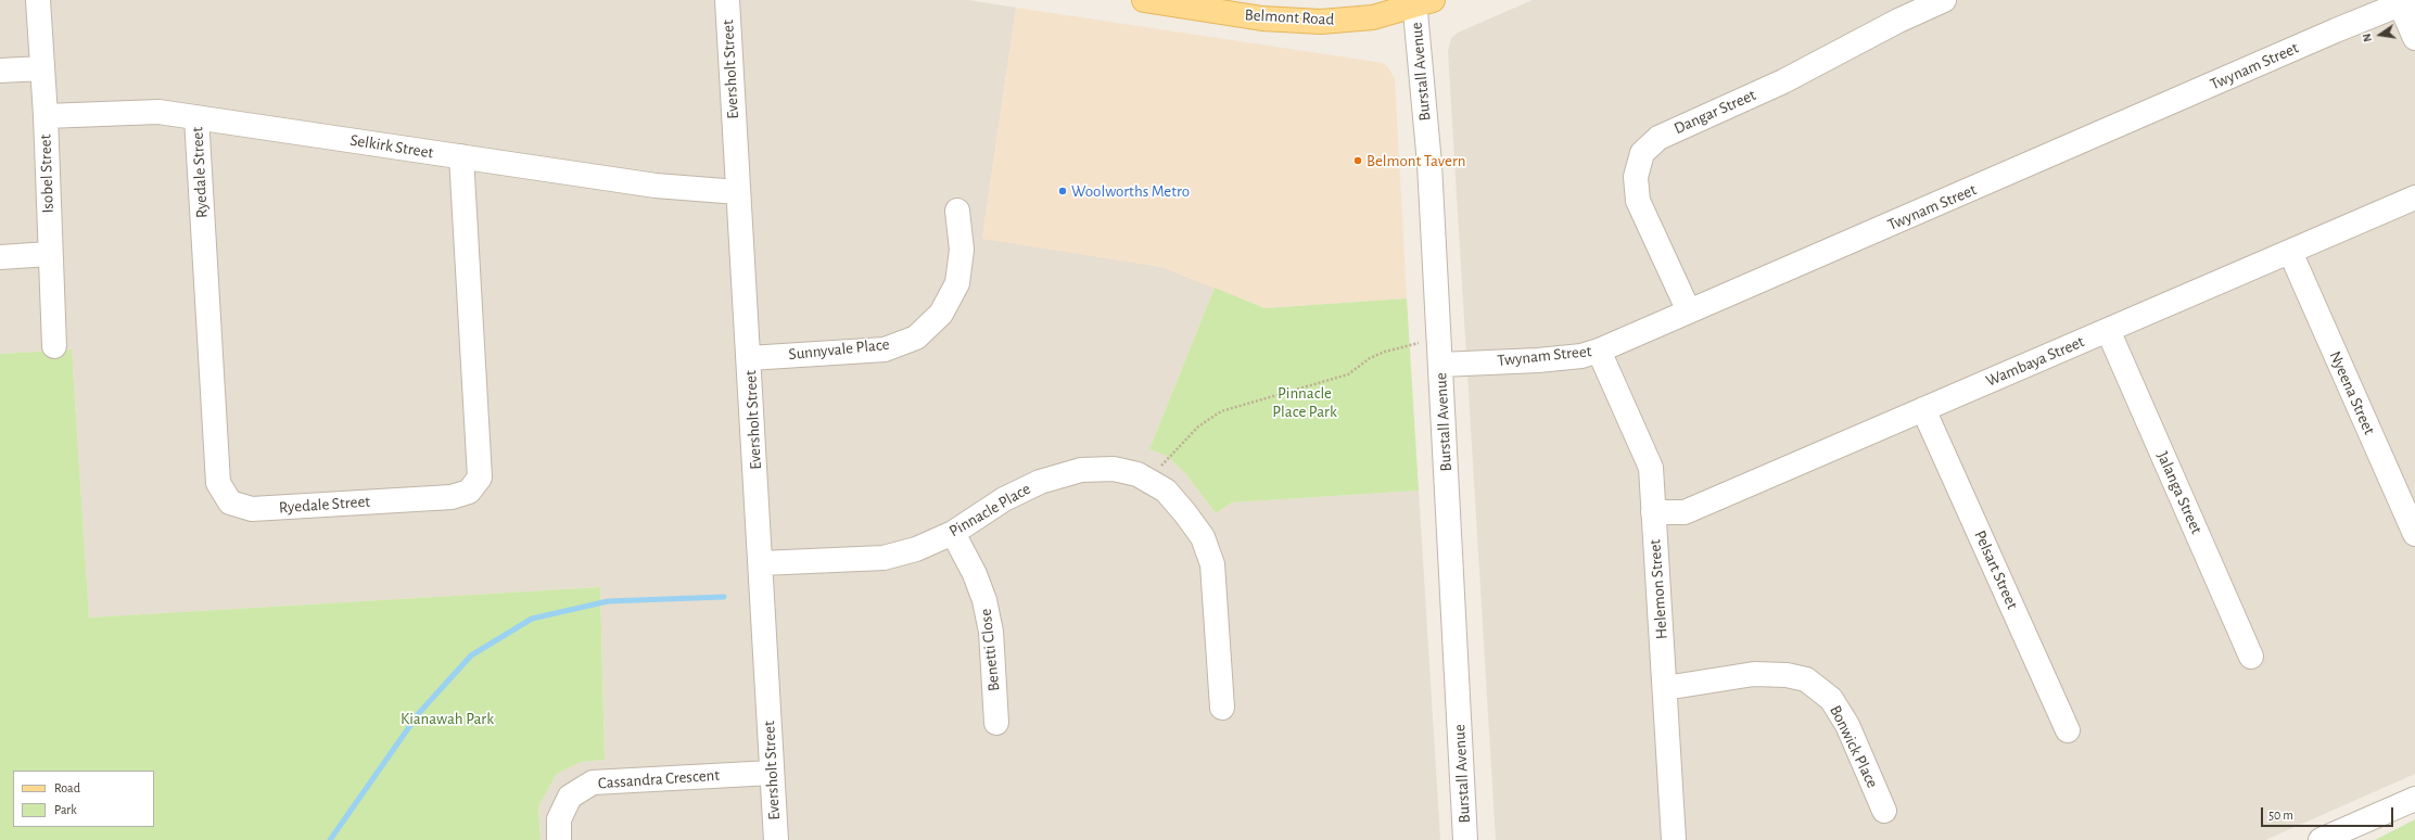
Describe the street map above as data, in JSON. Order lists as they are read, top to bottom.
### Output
{
  "streets": {
    "main road": ["Belmont Road"],
    "street": [
      "Twynam Street",
      "Eversholt Street",
      "Burstall Avenue",
      "Dangar Street",
      "Selkirk Street",
      "Ryedale Street",
      "Isobel Street",
      "Sunnyvale Place",
      "Wambaya Street",
      "Nyeena Street",
      "Jalanga Street",
      "Pinnacle Place",
      "Pelsart Street",
      "Helemon Street",
      "Benetti Close",
      "Bonwick Place",
      "Cassandra Crescent"
    ]
  },
  "crossings": [
    ["Belmont Road", "Burstall Avenue"],
    ["Twynam Street", "Burstall Avenue"],
    ["Twynam Street", "Dangar Street"],
    ["Twynam Street", "Helemon Street"],
    ["Eversholt Street", "Selkirk Street"],
    ["Eversholt Street", "Sunnyvale Place"],
    ["Eversholt Street", "Pinnacle Place"],
    ["Eversholt Street", "Cassandra Crescent"],
    ["Selkirk Street", "Ryedale Street"],
    ["Selkirk Street", "Isobel Street"],
    ["Wambaya Street", "Nyeena Street"],
    ["Wambaya Street", "Jalanga Street"],
    ["Wambaya Street", "Pelsart Street"],
    ["Wambaya Street", "Helemon Street"],
    ["Pinnacle Place", "Benetti Close"],
    ["Helemon Street", "Bonwick Place"]
  ],
  "parks": ["Pinnacle Place Park", "Kianawah Park"],
  "places": ["Belmont Tavern", "Woolworths Metro"],
  "legend": ["Road", "Park"],
  "scale_bar": "50 m",
  "north": "left"
}
